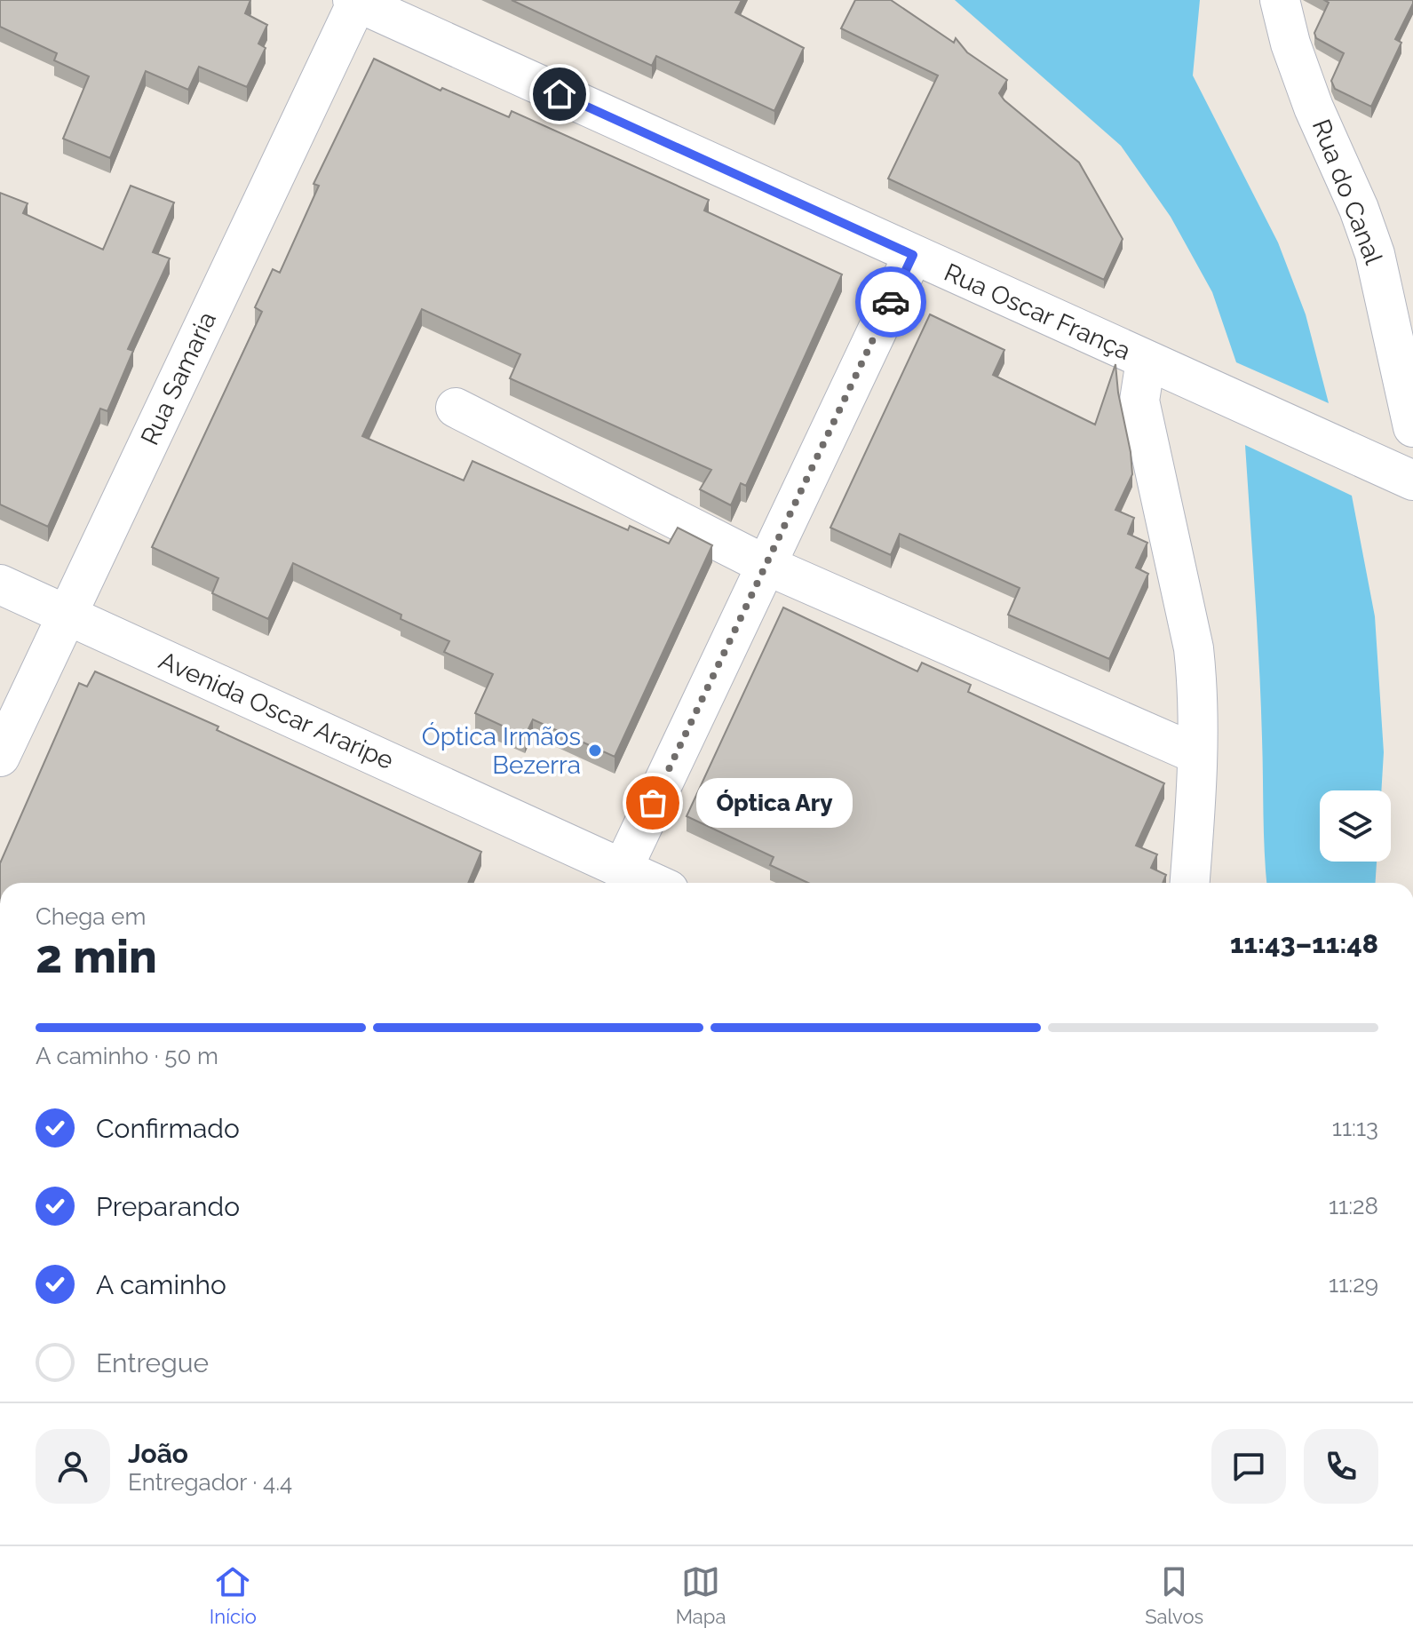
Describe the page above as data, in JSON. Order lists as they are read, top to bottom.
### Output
{
  "streets": {
    "street": [
      "Rua do Canal",
      "Rua Oscar França",
      "Rua Samaria",
      "Avenida Oscar Araripe"
    ]
  },
  "crossings": [
    ["Rua Oscar França", "Rua Samaria"],
    ["Rua Samaria", "Avenida Oscar Araripe"]
  ],
  "places": ["Óptica Irmãos Bezerra", "Óptica Ary"],
  "page": {
    "bubble": "Óptica Ary",
    "heading": ["2 min", "Chega em", "11:43–11:48"],
    "panel": ["João", "Entregador · 4.4"],
    "bar": "A caminho · 50 m",
    "list": [
      ["Confirmado", "11:13"],
      ["Preparando", "11:28"],
      ["A caminho", "11:29"],
      "Entregue"
    ],
    "tabs": ["Início", "Mapa", "Salvos"]
  }
}
